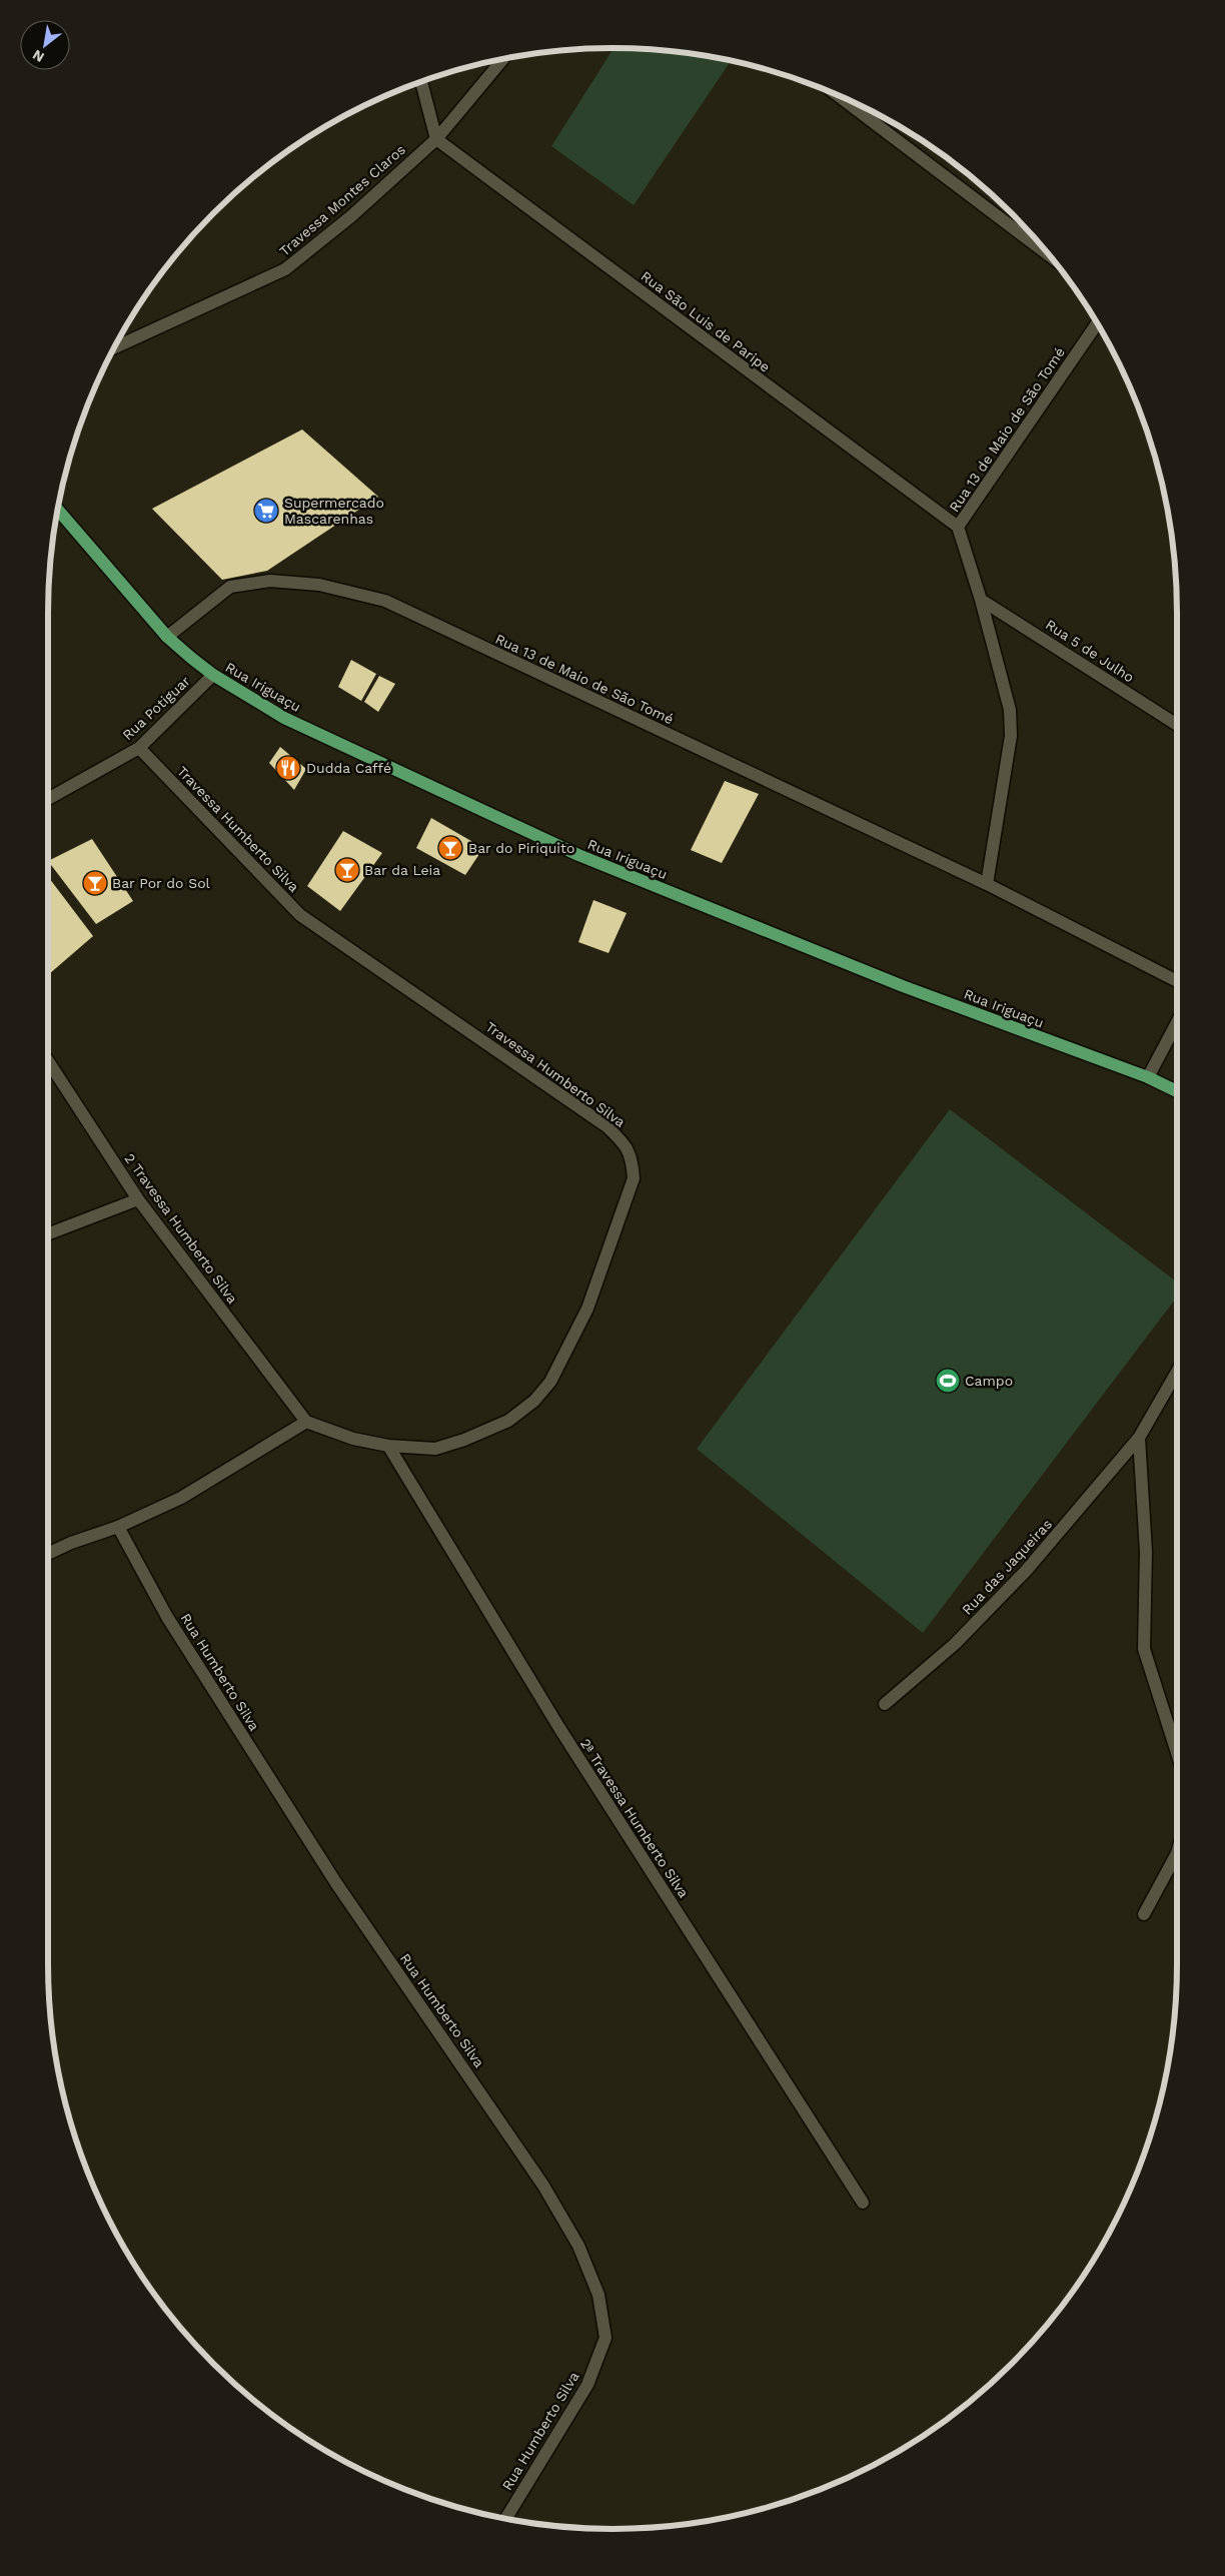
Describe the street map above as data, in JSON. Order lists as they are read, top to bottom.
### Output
{
  "streets": {
    "main road": ["Rua Iriguaçu"],
    "street": [
      "Travessa Montes Claros",
      "Rua São Luis de Paripe",
      "Rua 13 de Maio de São Tomé",
      "Rua 5 de Julho",
      "Rua Potiguar",
      "Travessa Humberto Silva",
      "2 Travessa Humberto Silva",
      "Rua das Jaqueiras",
      "Rua Humberto Silva",
      "2ª Travessa Humberto Silva"
    ]
  },
  "crossings": [
    ["Travessa Montes Claros", "Rua São Luis de Paripe"],
    ["Rua São Luis de Paripe", "Rua 13 de Maio de São Tomé"],
    ["Rua 13 de Maio de São Tomé", "Rua 5 de Julho"],
    ["Rua 13 de Maio de São Tomé", "Rua Iriguaçu"],
    ["Rua Iriguaçu", "Rua Potiguar"],
    ["Rua Potiguar", "Travessa Humberto Silva"],
    ["Travessa Humberto Silva", "2 Travessa Humberto Silva"],
    ["Travessa Humberto Silva", "2ª Travessa Humberto Silva"]
  ],
  "places": {
    "supermarket": ["Supermercado Mascarenhas"],
    "restaurant": ["Dudda Caffé"],
    "bar": ["Bar do Piriquito", "Bar da Leia", "Bar Por do Sol"],
    "sports": ["Campo"]
  },
  "north": "bottom left"
}
